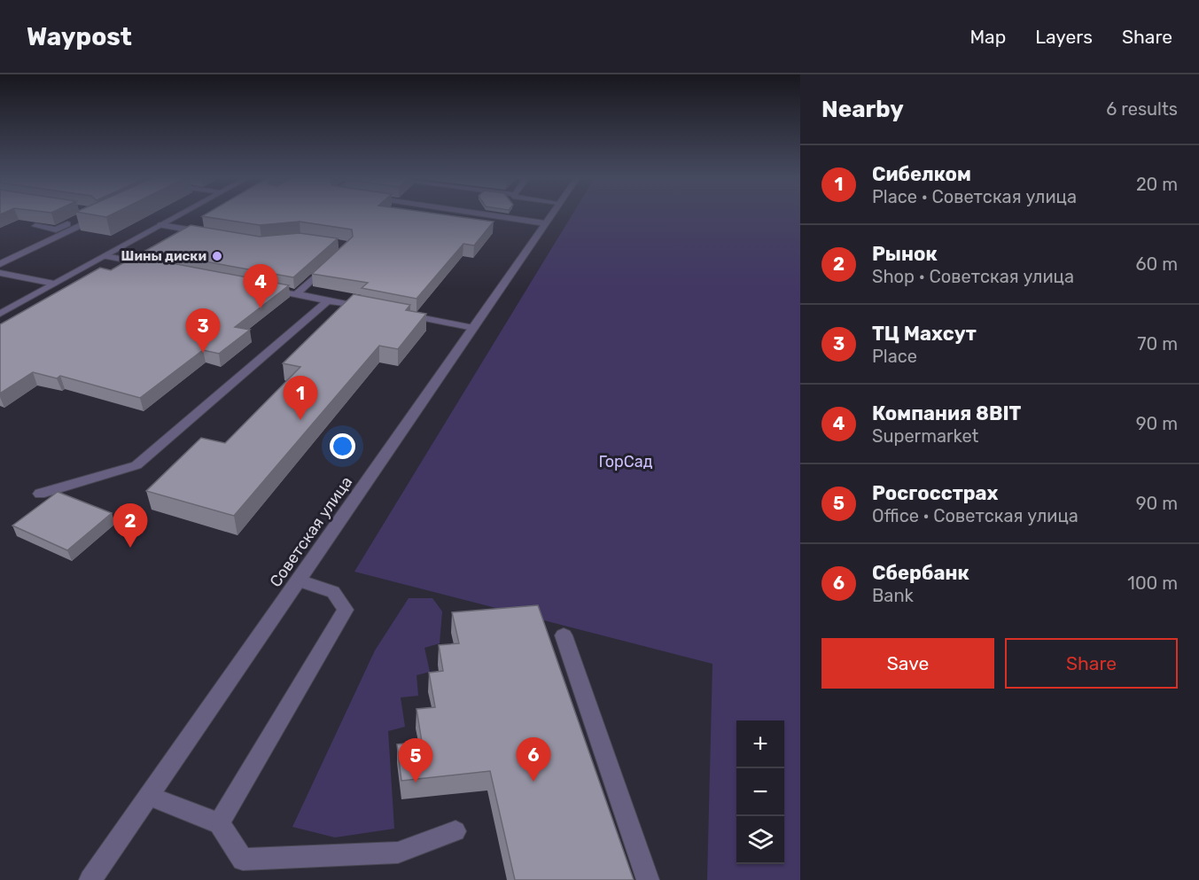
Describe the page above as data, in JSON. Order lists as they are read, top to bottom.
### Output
{
  "streets": {
    "street": ["Советская улица"]
  },
  "parks": ["ГорСад"],
  "places": ["Шины диски"],
  "page": {
    "header": "Waypost",
    "nav": ["Map", "Layers", "Share"],
    "heading": ["Nearby", "6 results"],
    "list": [
      {
        "mark": "1",
        "name": "Сибелком",
        "note": "Place · Советская улица",
        "value": "20 m"
      },
      {
        "mark": "2",
        "name": "Рынок",
        "note": "Shop · Советская улица",
        "value": "60 m"
      },
      {
        "mark": "3",
        "name": "ТЦ Махсут",
        "note": "Place",
        "value": "70 m"
      },
      {
        "mark": "4",
        "name": "Компания 8BIT",
        "note": "Supermarket",
        "value": "90 m"
      },
      {
        "mark": "5",
        "name": "Росгосстрах",
        "note": "Office · Советская улица",
        "value": "90 m"
      },
      {
        "mark": "6",
        "name": "Сбербанк",
        "note": "Bank",
        "value": "100 m"
      }
    ],
    "pins": [
      "4",
      "3",
      "1",
      "2",
      "6",
      "5"
    ],
    "buttons": ["Save", "Share"],
    "map_buttons": ["+", "−"]
  }
}
